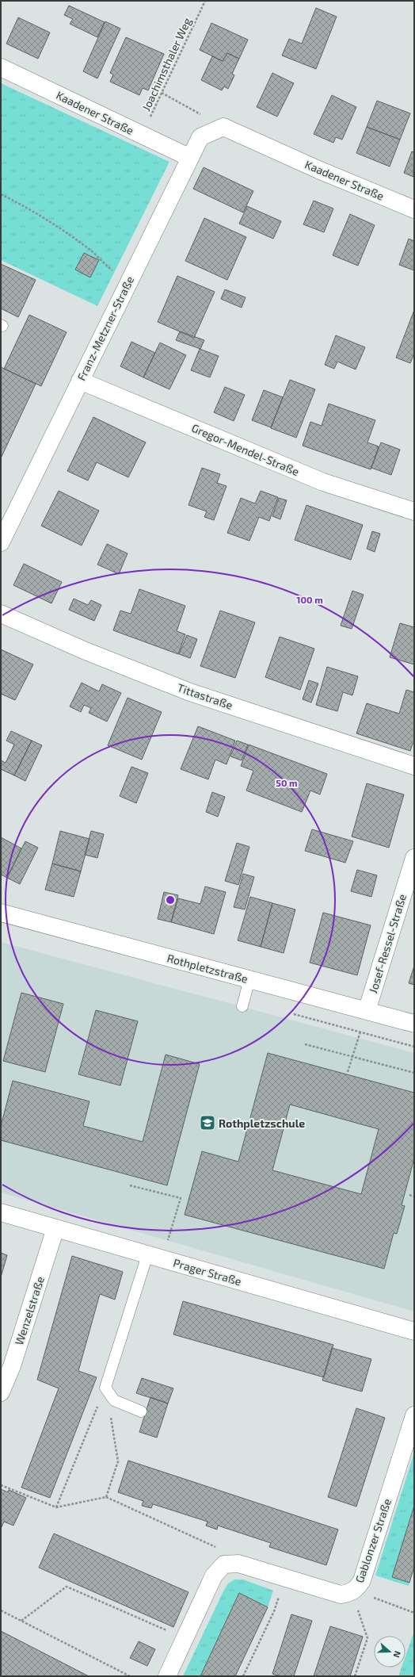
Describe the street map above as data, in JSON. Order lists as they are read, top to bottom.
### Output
{
  "streets": {
    "street": [
      "Kaadener Straße",
      "Franz-Metzner-Straße",
      "Gregor-Mendel-Straße",
      "Tittastraße",
      "Josef-Ressel-Straße",
      "Rothpletzstraße",
      "Prager Straße",
      "Wenzelstraße",
      "Gablonzer Straße"
    ],
    "path": ["Joachimsthaler Weg"]
  },
  "crossings": [
    ["Joachimsthaler Weg", "Kaadener Straße"],
    ["Kaadener Straße", "Franz-Metzner-Straße"],
    ["Franz-Metzner-Straße", "Gregor-Mendel-Straße"],
    ["Josef-Ressel-Straße", "Rothpletzstraße"],
    ["Prager Straße", "Wenzelstraße"]
  ],
  "places": {
    "school or university": ["Rothpletzschule"]
  },
  "north": "right",
  "rings": ["100 m", "50 m"]
}
